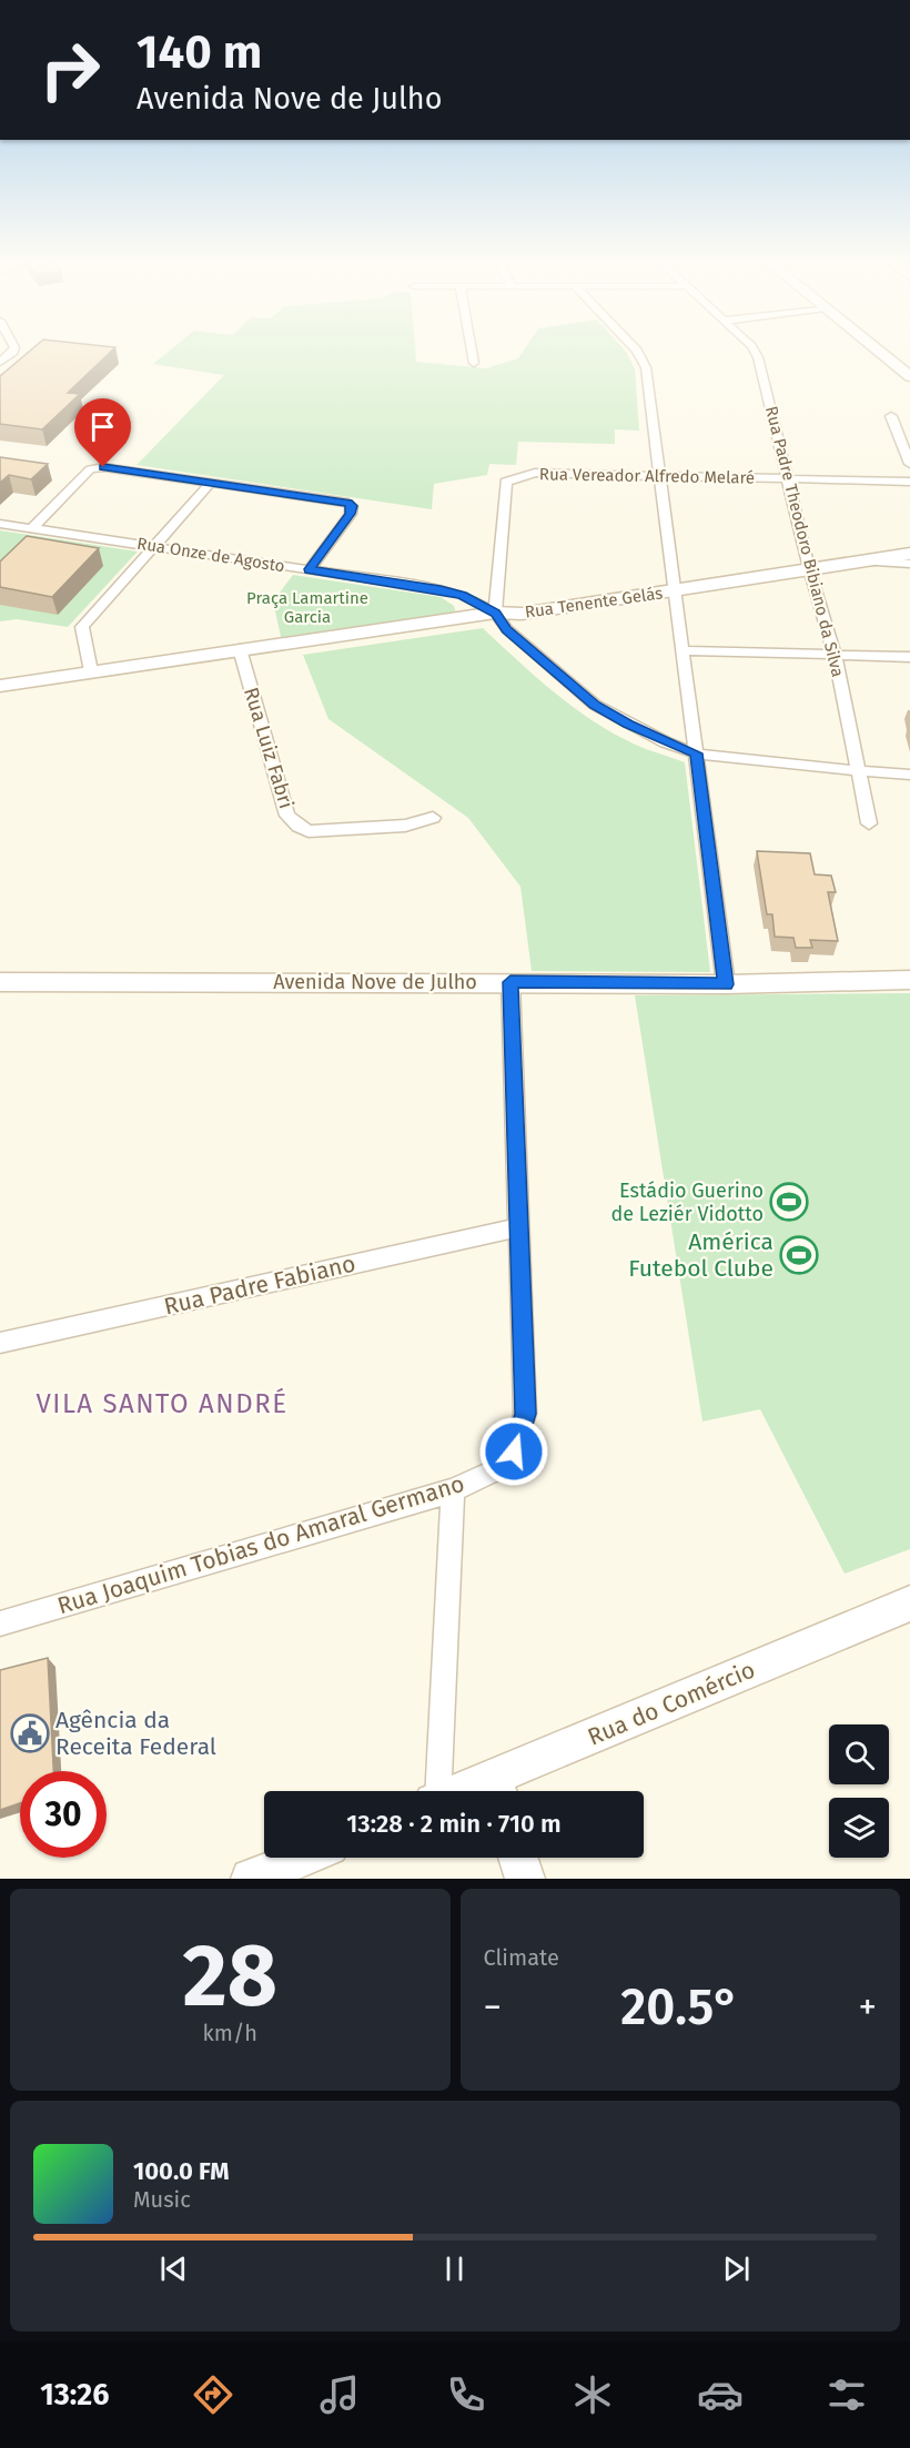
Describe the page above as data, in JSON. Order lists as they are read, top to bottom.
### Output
{
  "streets": {
    "street": [
      "Rua Vereador Alfredo Melaré",
      "Rua Padre Theodoro Bibiano da Silva",
      "Rua Onze de Agosto",
      "Rua Tenente Gelás",
      "Rua Luiz Fabri",
      "Avenida Nove de Julho",
      "Rua Padre Fabiano",
      "Rua Joaquim Tobias do Amaral Germano",
      "Rua do Comércio"
    ]
  },
  "crossings": [
    ["Rua Vereador Alfredo Melaré", "Rua Padre Theodoro Bibiano da Silva"],
    ["Rua Vereador Alfredo Melaré", "Rua Onze de Agosto"],
    ["Rua Vereador Alfredo Melaré", "Rua Tenente Gelás"],
    ["Rua Padre Theodoro Bibiano da Silva", "Rua Onze de Agosto"],
    ["Rua Padre Theodoro Bibiano da Silva", "Rua Tenente Gelás"],
    ["Rua Onze de Agosto", "Rua Tenente Gelás"],
    ["Rua Tenente Gelás", "Rua Luiz Fabri"],
    ["Rua Padre Fabiano", "Rua Joaquim Tobias do Amaral Germano"]
  ],
  "districts": ["VILA SANTO ANDRÉ"],
  "parks": ["Praça Lamartine Garcia"],
  "places": {
    "sports": ["Estádio Guerino de Leziér Vidotto", "América Futebol Clube"],
    "public building": ["Agência da Receita Federal"]
  },
  "page": {
    "turn": ["140 m", "Avenida Nove de Julho"],
    "limit": "30",
    "trip": "13:28 · 2 min · 710 m",
    "tile": [
      ["28", "km/h"],
      "Climate"
    ],
    "heat": ["−", "20.5°", "+"],
    "song": ["100.0 FM", "Music"],
    "tabs": "13:26"
  }
}
